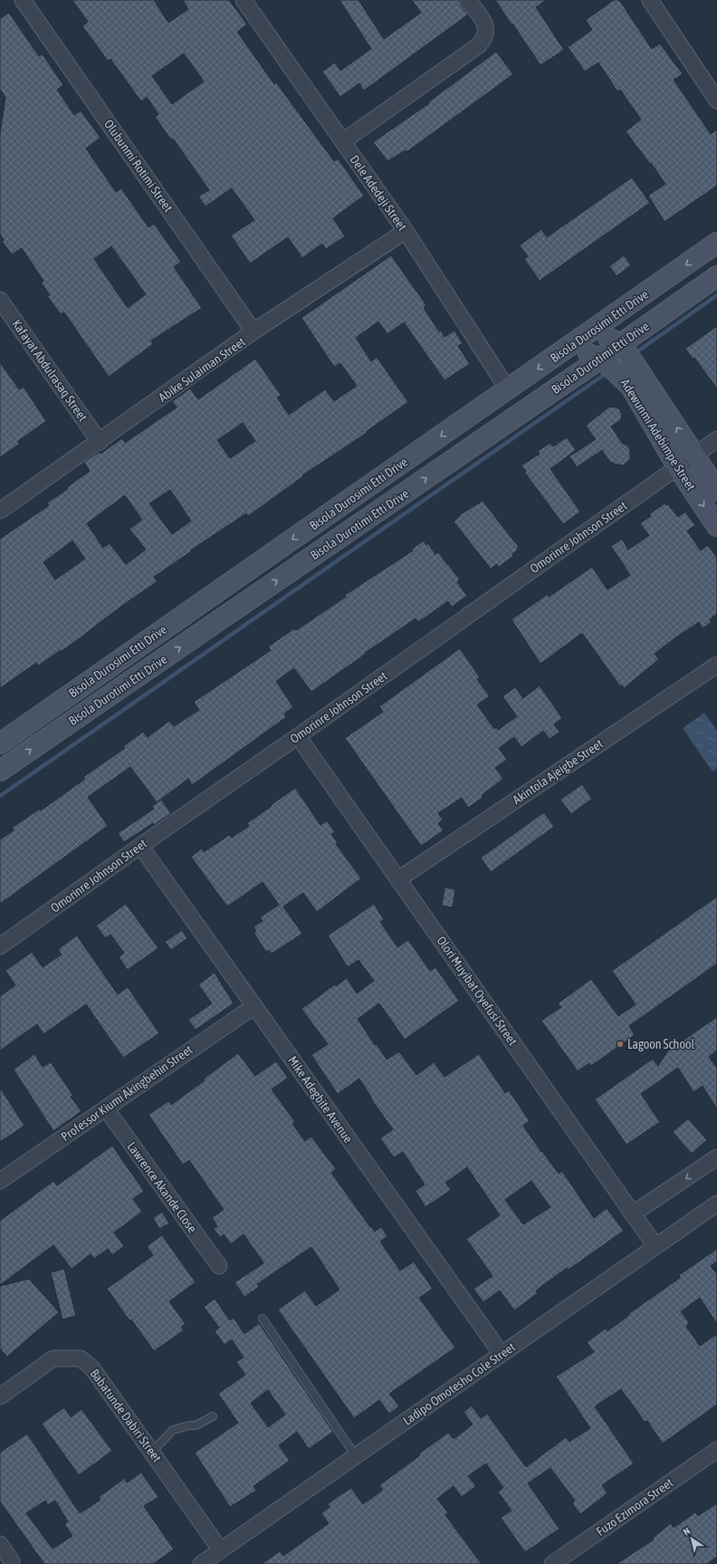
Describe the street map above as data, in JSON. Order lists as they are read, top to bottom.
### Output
{
  "streets": {
    "main road": ["Bisola Durosimi Etti Drive", "Bisola Durotimi Etti Drive", "Adewunmi Adebimpe Street"],
    "street": [
      "Olubunmi Rotimi Street",
      "Dele Adedeji Street",
      "Abike Sulaiman Street",
      "Kafayat Abdulrasaq Street",
      "Omorinre Johnson Street",
      "Akintola Ajeigbe Street",
      "Olori Muyibat Oyefusi Street",
      "Professor Kiumi Akingbehin Street",
      "Mike Adegbite Avenue",
      "Lawrence Akande Close",
      "Ladipo Omotesho Cole Street",
      "Babatunde Dabiri Street",
      "Fuzo Ezimora Street"
    ]
  },
  "crossings": [
    ["Olubunmi Rotimi Street", "Abike Sulaiman Street"],
    ["Dele Adedeji Street", "Bisola Durosimi Etti Drive"],
    ["Dele Adedeji Street", "Abike Sulaiman Street"],
    ["Bisola Durosimi Etti Drive", "Adewunmi Adebimpe Street"],
    ["Bisola Durotimi Etti Drive", "Adewunmi Adebimpe Street"],
    ["Abike Sulaiman Street", "Kafayat Abdulrasaq Street"],
    ["Adewunmi Adebimpe Street", "Omorinre Johnson Street"],
    ["Omorinre Johnson Street", "Olori Muyibat Oyefusi Street"],
    ["Omorinre Johnson Street", "Mike Adegbite Avenue"],
    ["Akintola Ajeigbe Street", "Olori Muyibat Oyefusi Street"],
    ["Olori Muyibat Oyefusi Street", "Ladipo Omotesho Cole Street"],
    ["Professor Kiumi Akingbehin Street", "Mike Adegbite Avenue"],
    ["Professor Kiumi Akingbehin Street", "Lawrence Akande Close"],
    ["Mike Adegbite Avenue", "Ladipo Omotesho Cole Street"],
    ["Ladipo Omotesho Cole Street", "Babatunde Dabiri Street"]
  ],
  "one_way": ["Bisola Durosimi Etti Drive", "Bisola Durotimi Etti Drive"],
  "places": ["Lagoon School"],
  "north": "top left"
}
